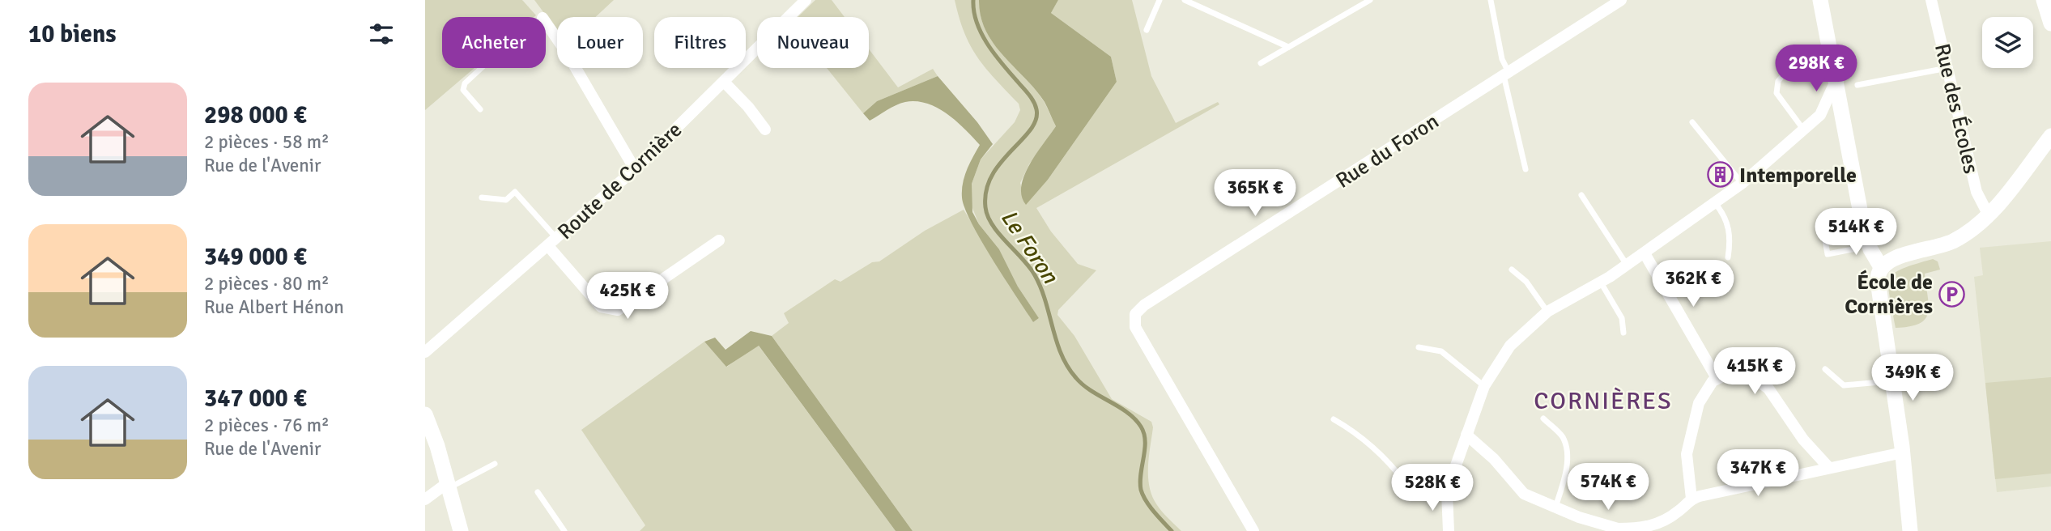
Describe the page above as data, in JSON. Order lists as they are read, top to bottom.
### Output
{
  "streets": {
    "street": ["Rue des Écoles", "Rue du Foron", "Route de Cornière"]
  },
  "districts": ["CORNIÈRES"],
  "water": ["Le Foron"],
  "places": {
    "building": ["Intemporelle"],
    "parking": ["École de Cornières"]
  },
  "page": {
    "heading": "10 biens",
    "chip": [
      "Acheter",
      "Louer",
      "Filtres",
      "Nouveau"
    ],
    "price": [
      "298K €",
      "365K €",
      "514K €",
      "362K €",
      "425K €",
      "415K €",
      "349K €",
      "347K €",
      "574K €",
      "528K €"
    ],
    "list": [
      {
        "name": "298 000 €",
        "note": "2 pièces · 58 m² · Rue de l'Avenir"
      },
      {
        "name": "349 000 €",
        "note": "2 pièces · 80 m² · Rue Albert Hénon"
      },
      {
        "name": "347 000 €",
        "note": "2 pièces · 76 m² · Rue de l'Avenir"
      }
    ]
  }
}
